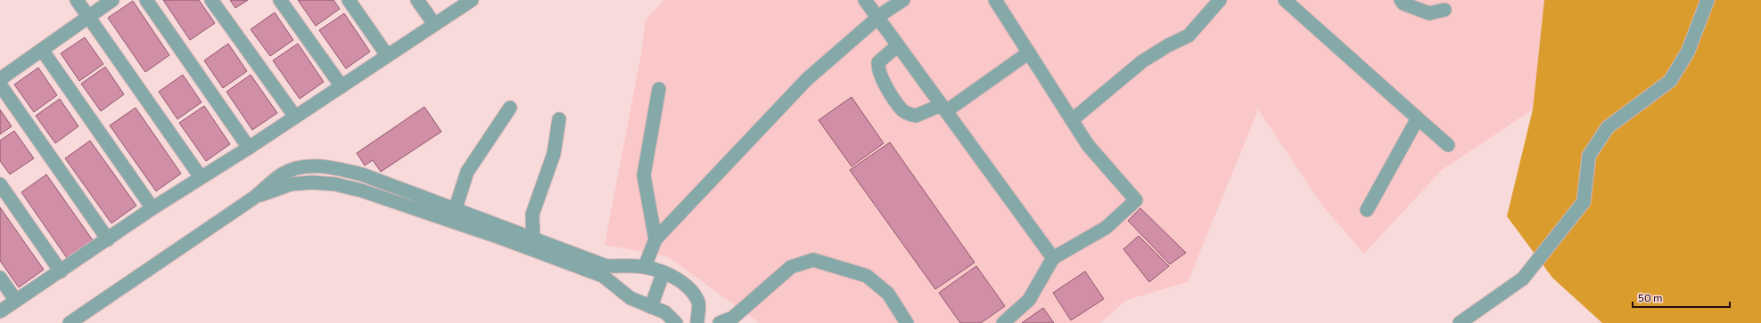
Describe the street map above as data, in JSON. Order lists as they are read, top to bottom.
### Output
{
  "scale_bar": "50 m"
}
